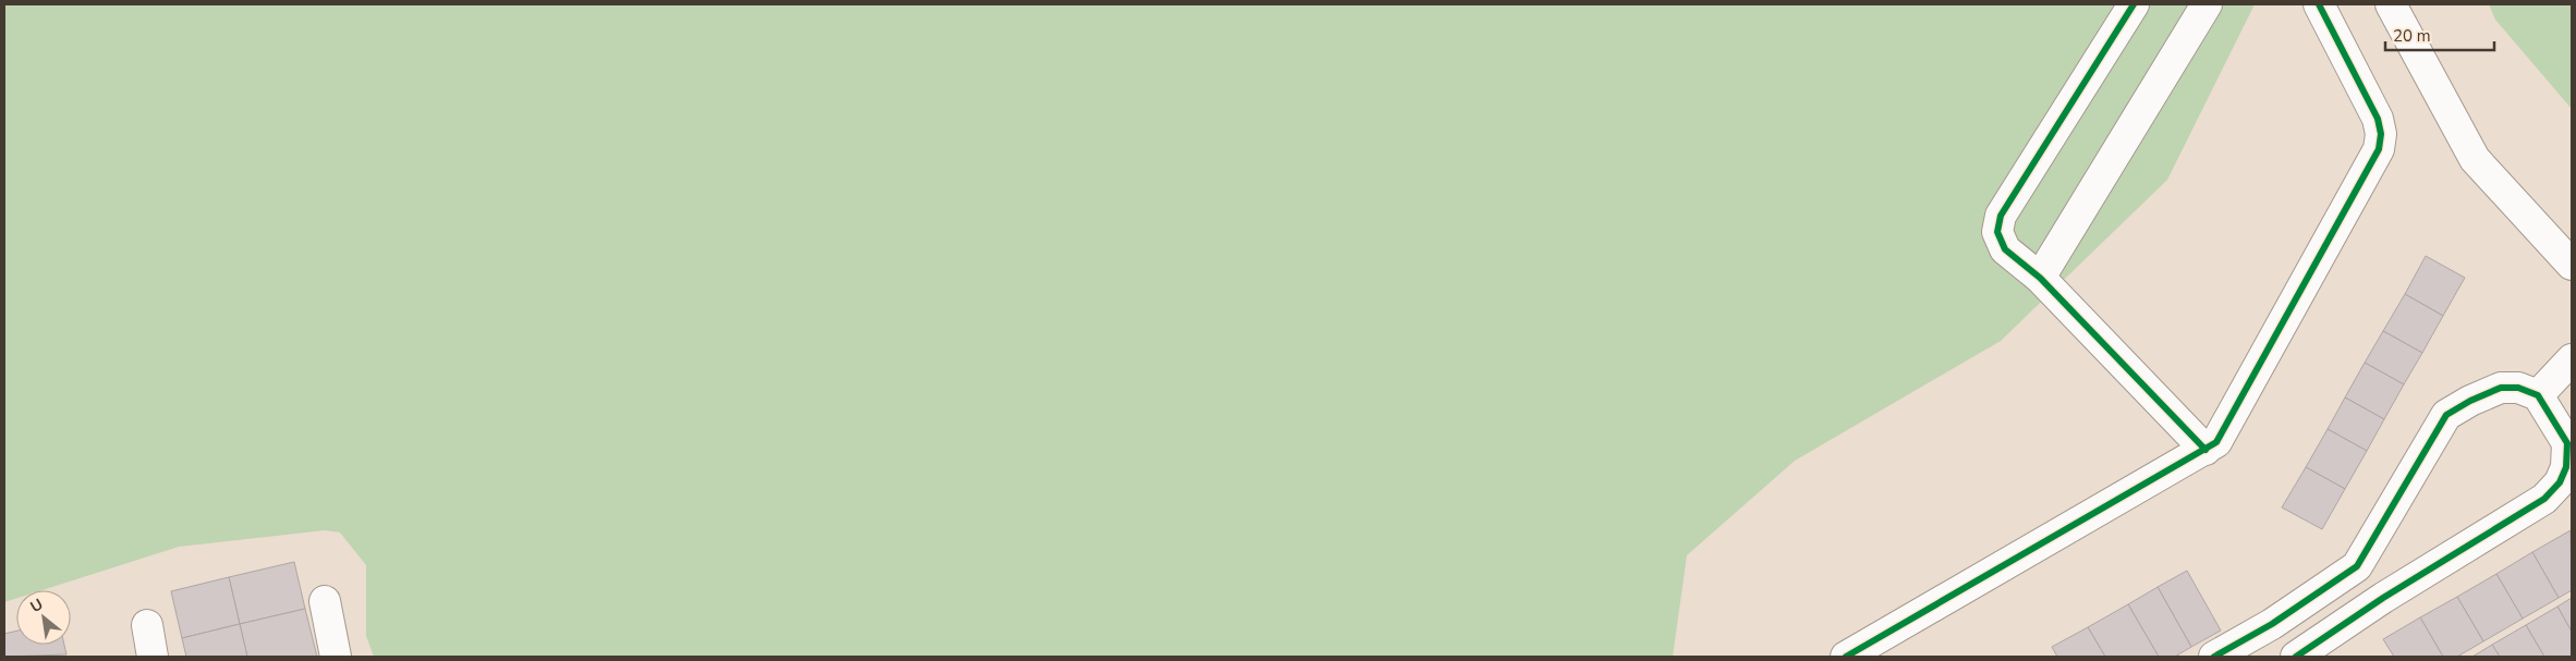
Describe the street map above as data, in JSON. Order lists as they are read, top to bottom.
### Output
{
  "scale_bar": "20 m",
  "north": "top left"
}
